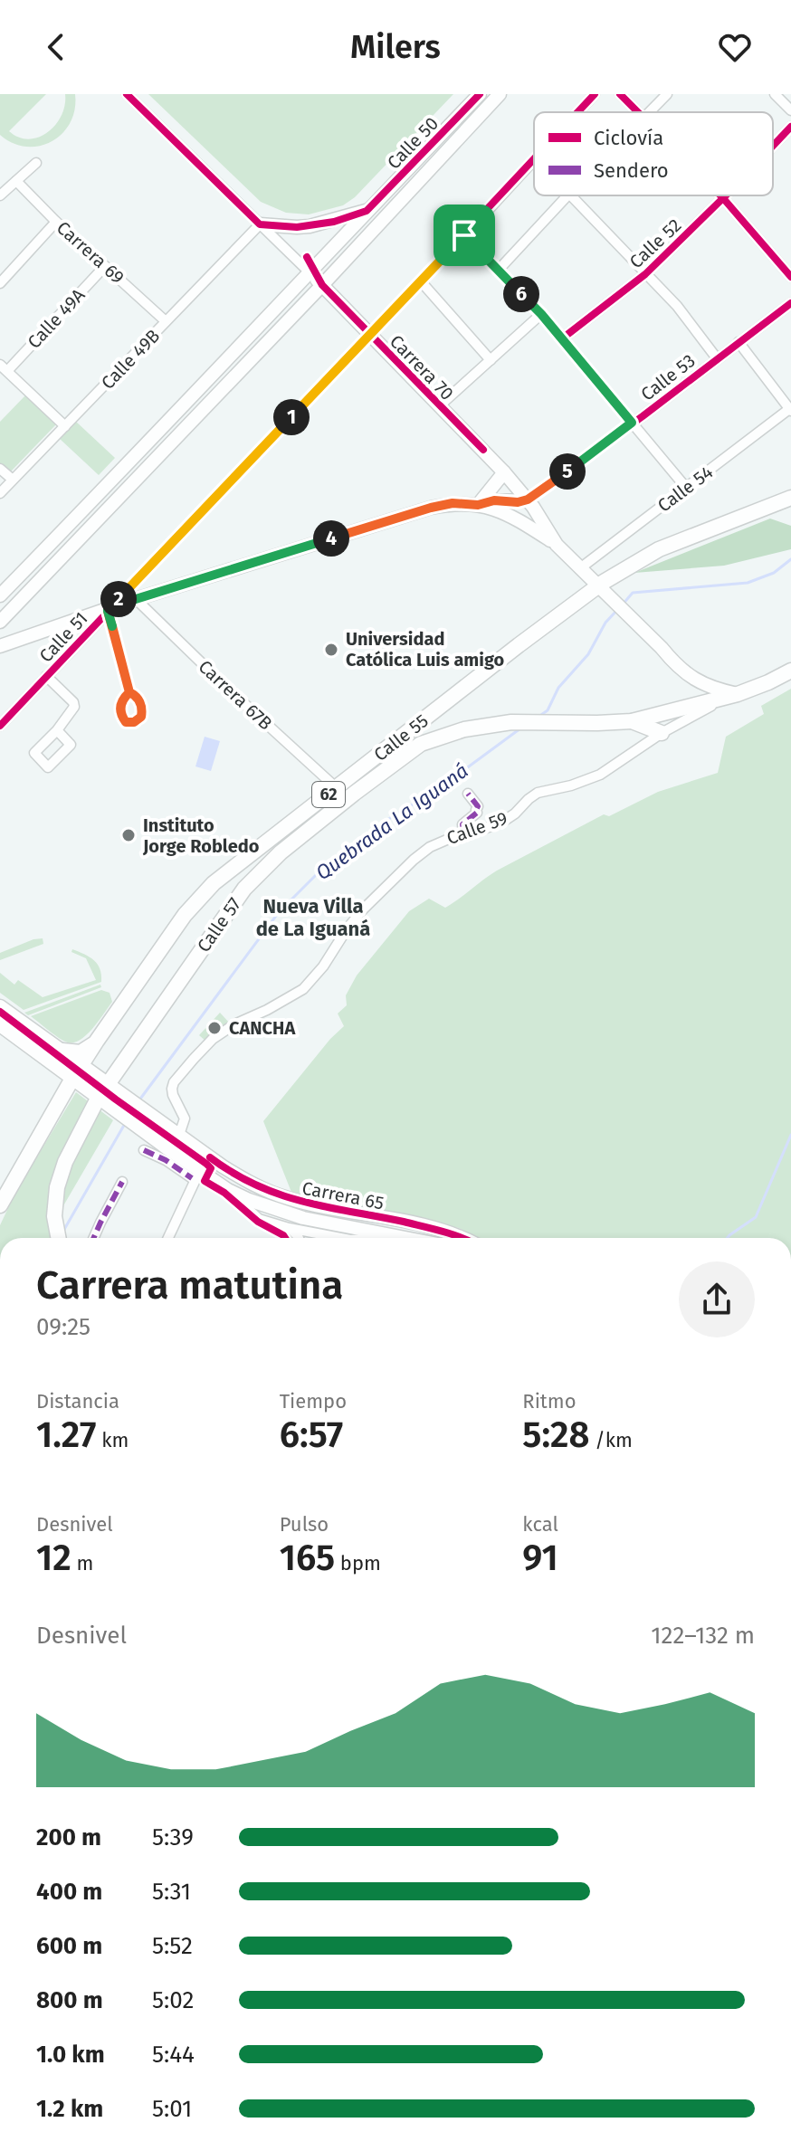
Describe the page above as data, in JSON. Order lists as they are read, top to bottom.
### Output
{
  "streets": {
    "highway": ["Calle 55", "62", "Calle 57"],
    "main road": ["Calle 50", "Carrera 70", "Carrera 65"],
    "street": [
      "Calle 52",
      "Carrera 69",
      "Calle 49A",
      "Calle 49B",
      "Calle 53",
      "Calle 54",
      "Calle 51",
      "Carrera 67B",
      "Calle 59"
    ]
  },
  "crossings": [
    ["Calle 50", "Carrera 70"],
    ["Carrera 69", "Calle 49A"],
    ["Carrera 69", "Calle 49B"],
    ["Calle 49B", "Carrera 70"],
    ["Carrera 70", "Calle 53"],
    ["Carrera 70", "Calle 54"],
    ["Carrera 70", "Calle 51"],
    ["Carrera 70", "Calle 55"],
    ["Carrera 70", "62"],
    ["Carrera 70", "Calle 59"],
    ["Carrera 70", "Calle 57"],
    ["Carrera 67B", "Calle 55"],
    ["Calle 55", "62"],
    ["Calle 55", "Carrera 65"],
    ["62", "Calle 59"],
    ["62", "Calle 57"],
    ["62", "Carrera 65"],
    ["Calle 59", "Calle 57"],
    ["Calle 59", "Carrera 65"],
    ["Calle 57", "Carrera 65"]
  ],
  "districts": ["Nueva Villa de La Iguaná"],
  "water": ["Quebrada La Iguaná"],
  "places": ["Universidad Católica Luis amigo", "Instituto Jorge Robledo", "CANCHA"],
  "legend": ["Ciclovía", "Sendero"],
  "page": {
    "header": "Milers",
    "pins": [
      "6",
      "1",
      "5",
      "4",
      "2"
    ],
    "heading": ["Carrera matutina", "09:25"],
    "stats": [
      ["Distancia", "1.27 km"],
      ["Tiempo", "6:57"],
      ["Ritmo", "5:28 /km"],
      ["Desnivel", "12 m"],
      ["Pulso", "165 bpm"],
      ["kcal", "91"]
    ],
    "chart": ["Desnivel", "122–132 m"],
    "list": [
      {
        "name": "200 m",
        "note": "5:39"
      },
      {
        "name": "400 m",
        "note": "5:31"
      },
      {
        "name": "600 m",
        "note": "5:52"
      },
      {
        "name": "800 m",
        "note": "5:02"
      },
      {
        "name": "1.0 km",
        "note": "5:44"
      },
      {
        "name": "1.2 km",
        "note": "5:01"
      }
    ]
  }
}
